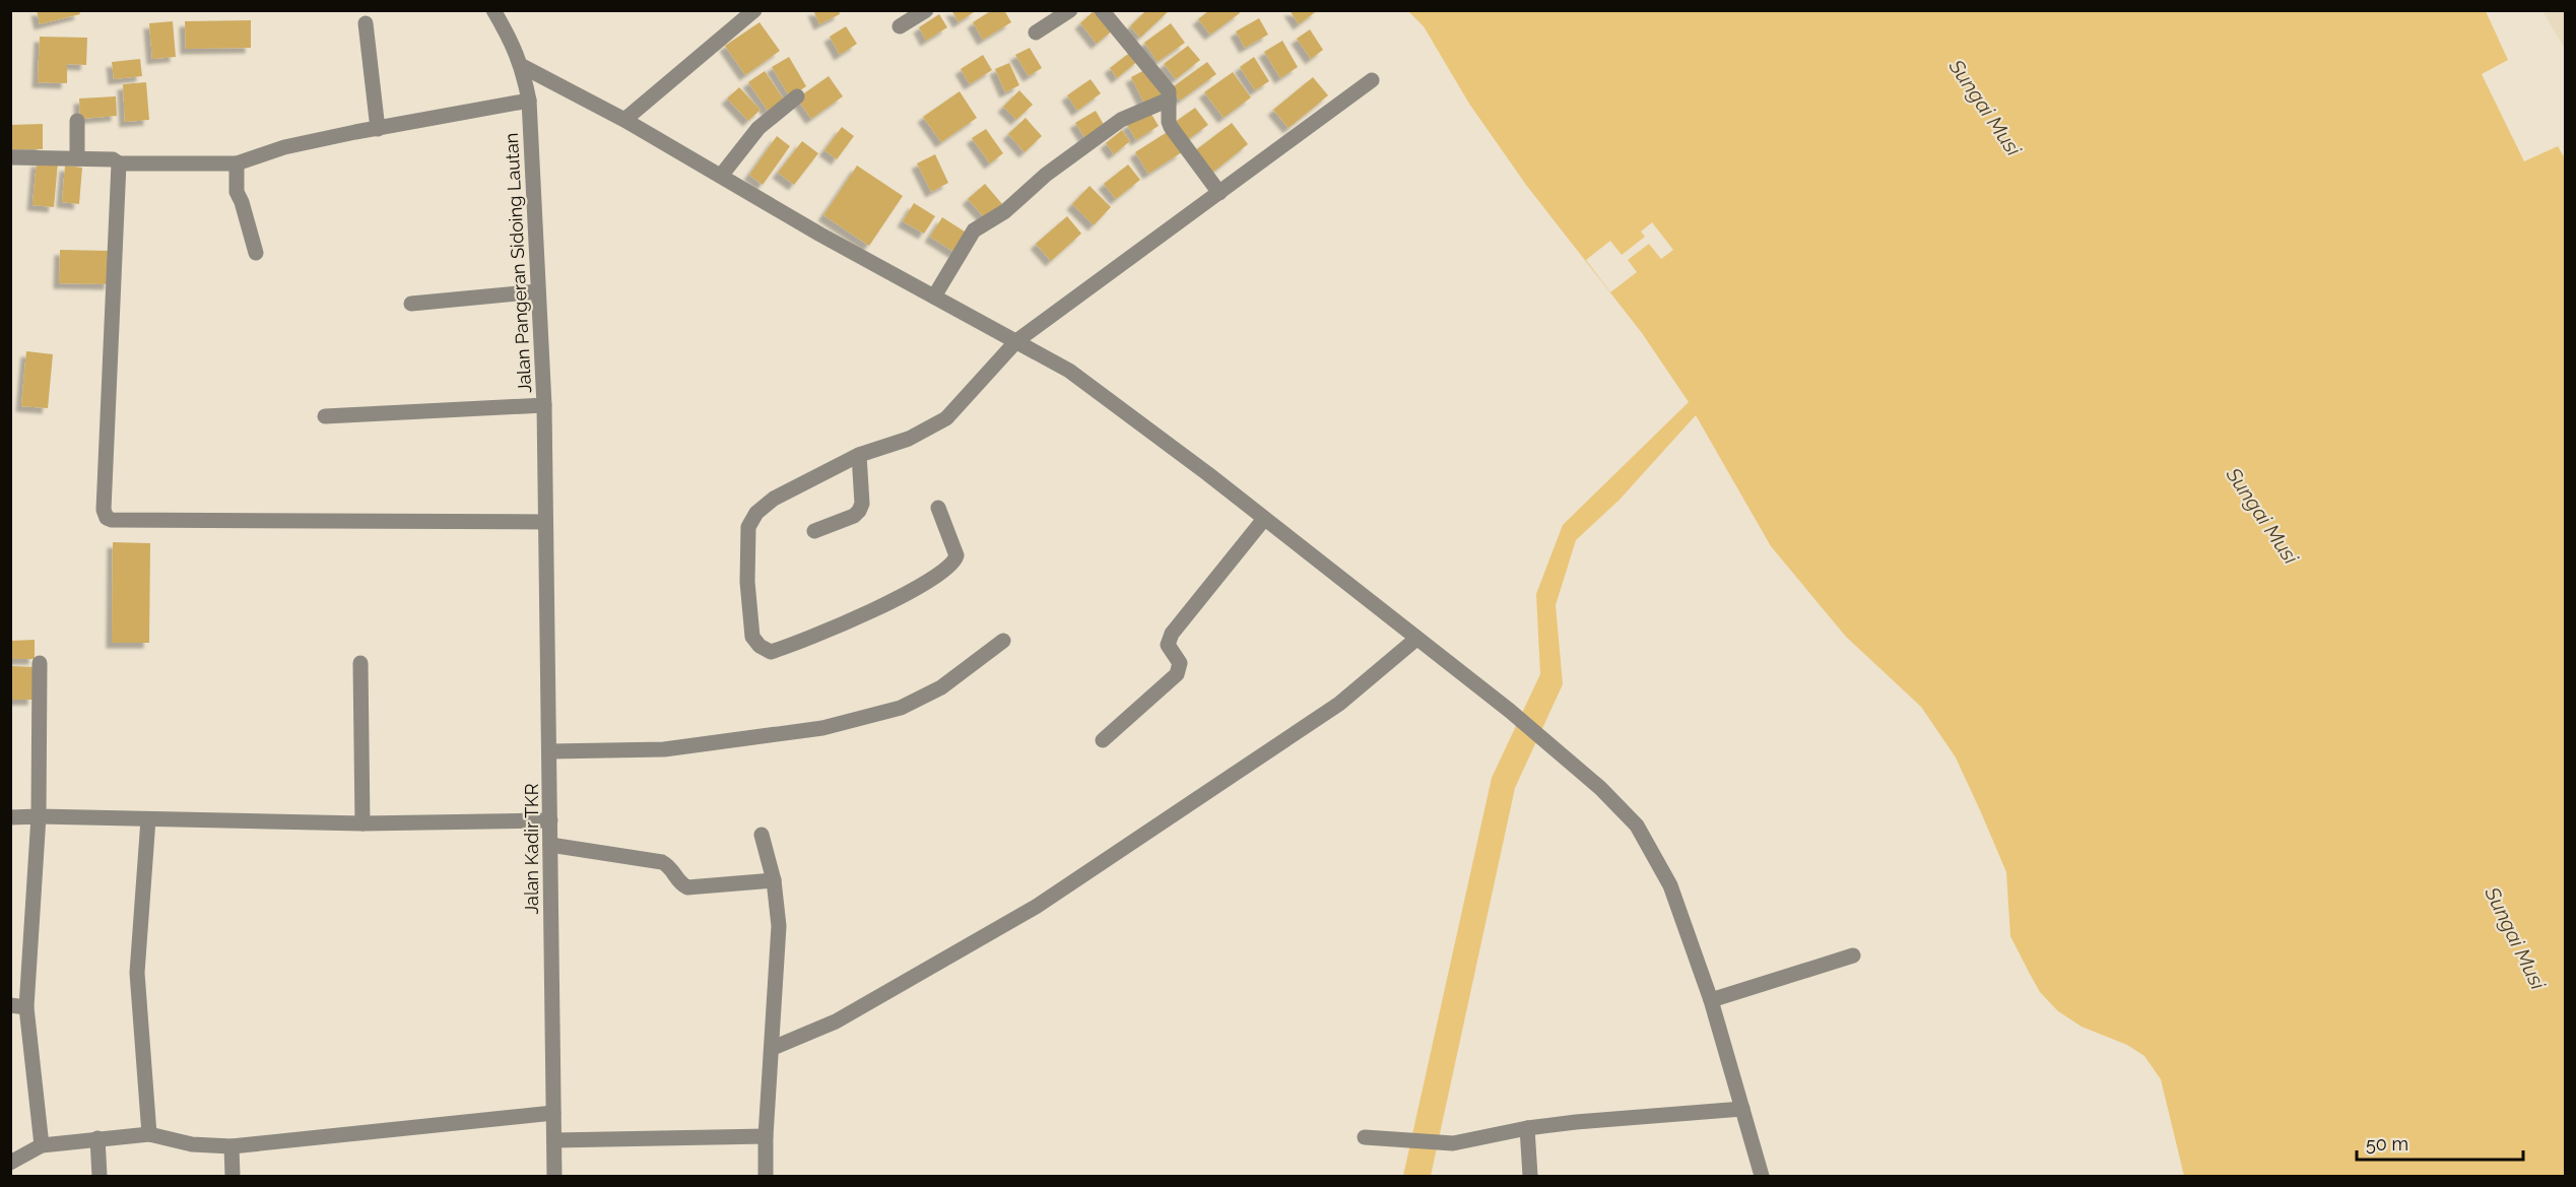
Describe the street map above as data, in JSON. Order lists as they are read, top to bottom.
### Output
{
  "streets": {
    "street": ["Jalan Pangeran Sidoing Lautan", "Jalan Kadir TKR"]
  },
  "crossings": [
    ["Jalan Pangeran Sidoing Lautan", "Jalan Kadir TKR"]
  ],
  "water": ["Sungai Musi"],
  "scale_bar": "50 m"
}
